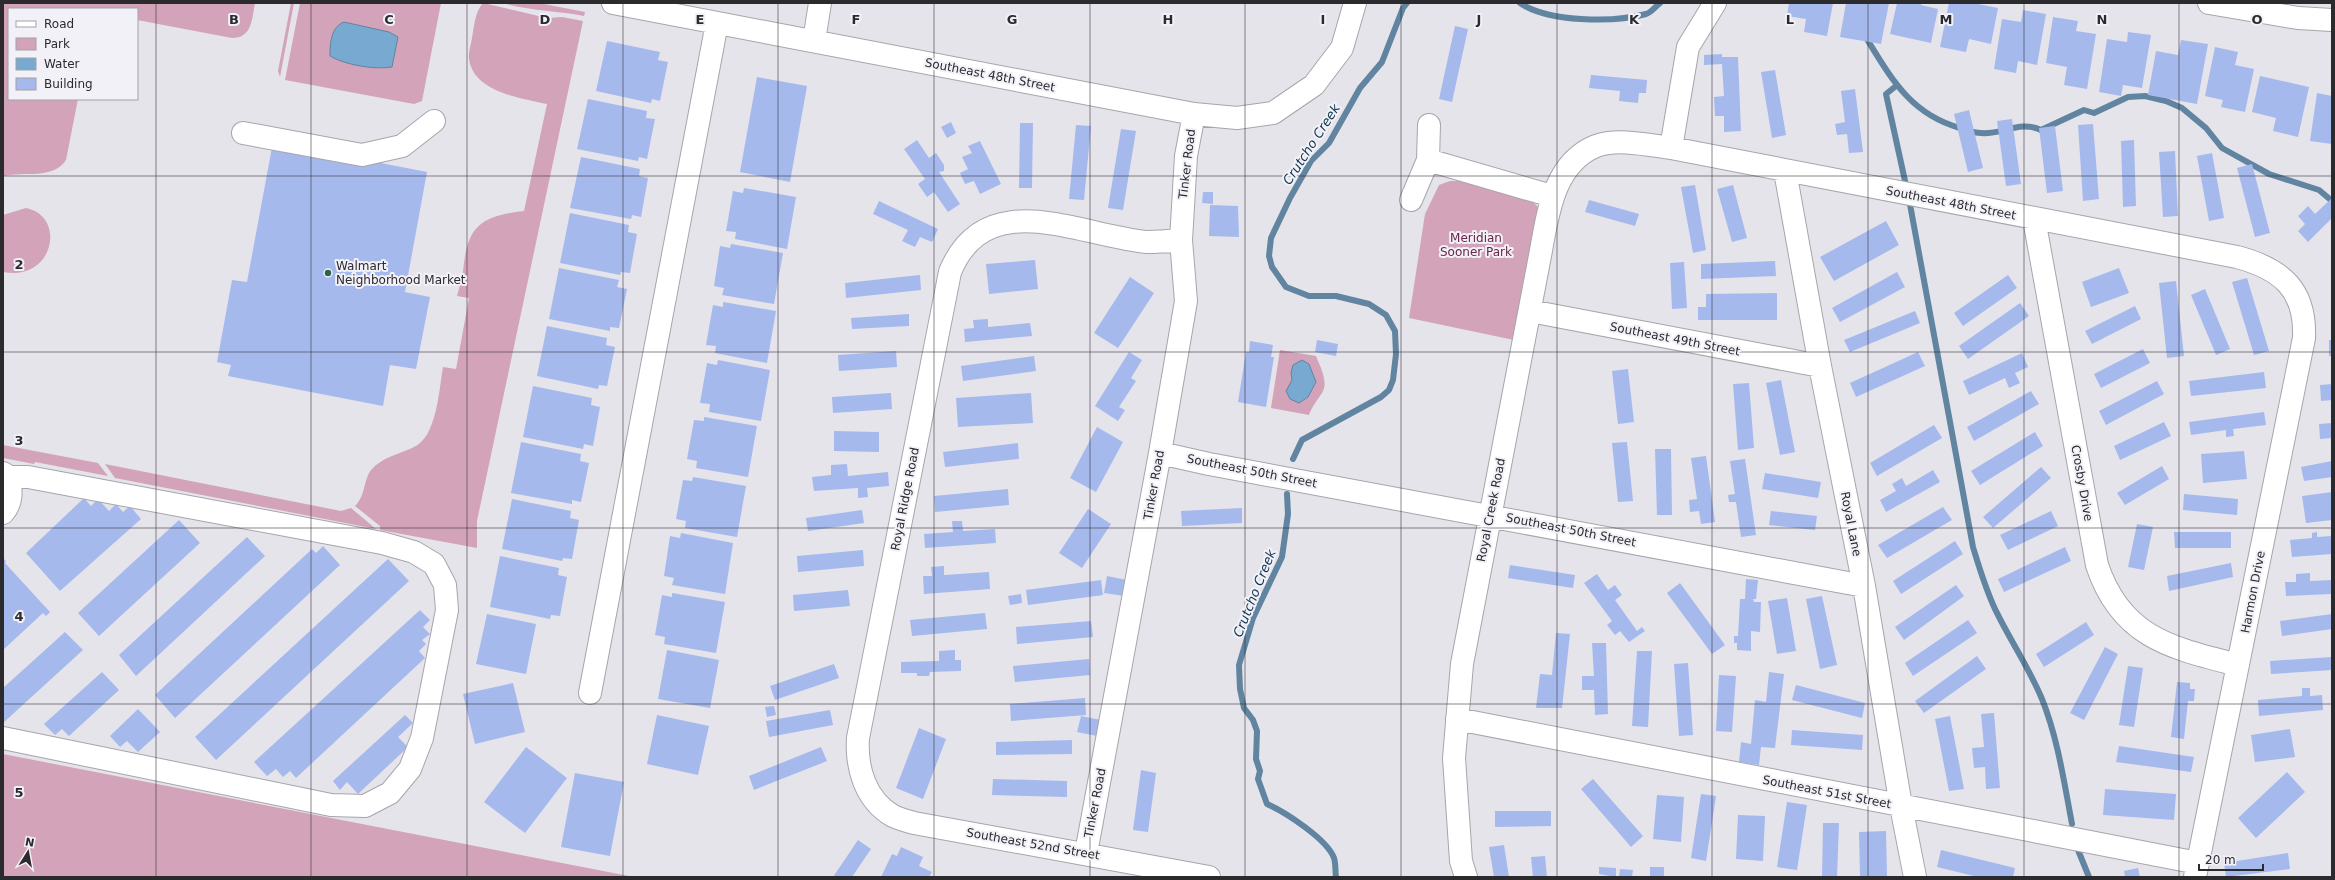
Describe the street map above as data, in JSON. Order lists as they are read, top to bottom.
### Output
{
  "streets": {
    "street": [
      "Southeast 48th Street",
      "Tinker Road",
      "Southeast 49th Street",
      "Southeast 50th Street",
      "Crosby Drive",
      "Royal Ridge Road",
      "Royal Creek Road",
      "Royal Lane",
      "Harmon Drive",
      "Southeast 51st Street",
      "Southeast 52nd Street"
    ]
  },
  "crossings": [
    ["Southeast 48th Street", "Tinker Road"],
    ["Southeast 48th Street", "Crosby Drive"],
    ["Southeast 48th Street", "Royal Creek Road"],
    ["Southeast 48th Street", "Royal Lane"],
    ["Southeast 48th Street", "Harmon Drive"],
    ["Tinker Road", "Southeast 50th Street"],
    ["Tinker Road", "Royal Ridge Road"],
    ["Tinker Road", "Southeast 52nd Street"],
    ["Southeast 49th Street", "Royal Creek Road"],
    ["Southeast 49th Street", "Royal Lane"],
    ["Southeast 50th Street", "Royal Creek Road"],
    ["Southeast 50th Street", "Royal Lane"],
    ["Crosby Drive", "Harmon Drive"],
    ["Royal Ridge Road", "Southeast 52nd Street"],
    ["Royal Creek Road", "Southeast 51st Street"],
    ["Royal Lane", "Southeast 51st Street"],
    ["Harmon Drive", "Southeast 51st Street"]
  ],
  "water": ["Crutcho Creek"],
  "parks": ["Meridian Sooner Park"],
  "places": ["Walmart Neighborhood Market"],
  "legend": [
    "Road",
    "Park",
    "Water",
    "Building"
  ],
  "scale_bar": "20 m",
  "north": "top",
  "grid": {
    "columns": [
      "B",
      "C",
      "D",
      "E",
      "F",
      "G",
      "H",
      "I",
      "J",
      "K",
      "L",
      "M",
      "N",
      "O"
    ],
    "rows": [
      "2",
      "3",
      "4",
      "5"
    ]
  }
}
